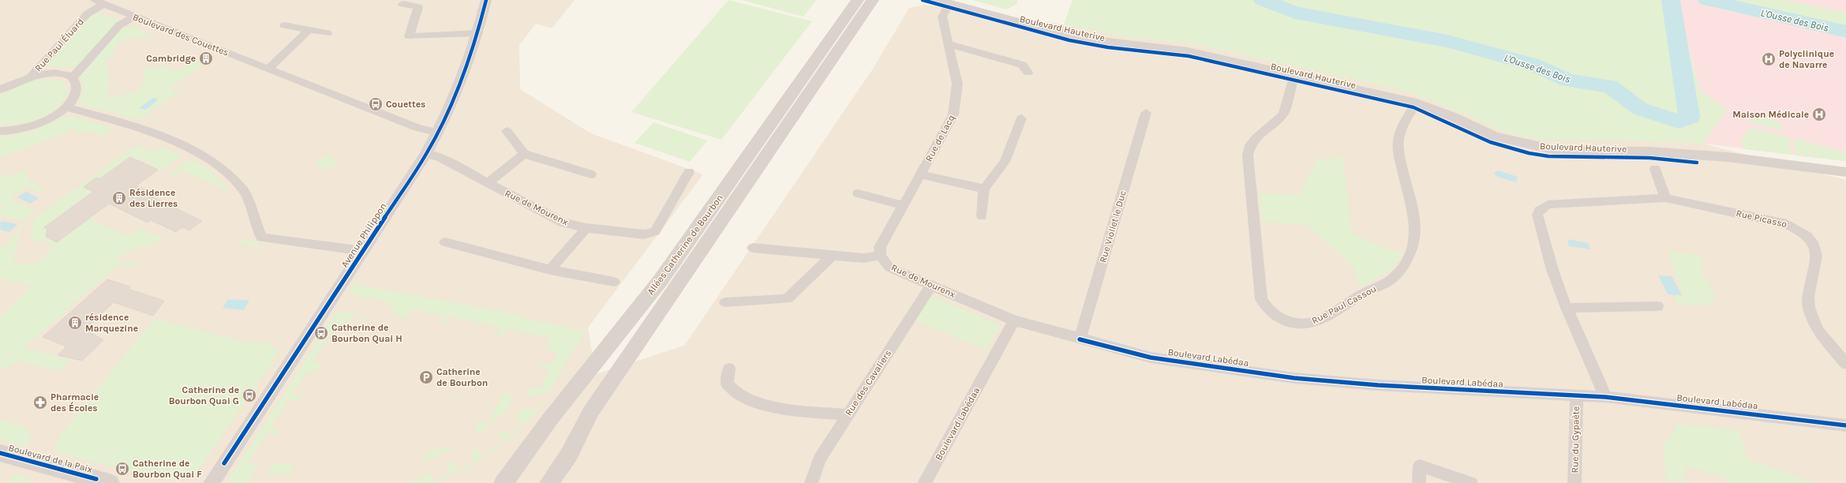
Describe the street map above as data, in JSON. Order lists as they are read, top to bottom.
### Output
{
  "streets": {
    "main road": ["Allées Catherine de Bourbon", "Boulevard de la Paix"],
    "street": [
      "Boulevard Hauterive",
      "Boulevard des Couettes",
      "Rue Paul Éluard",
      "Rue de Lacq",
      "Rue de Mourenx",
      "Rue Picasso",
      "Rue Viollet le Duc",
      "Avenue Philippon",
      "Rue Paul Cassou",
      "Boulevard Labédaa",
      "Rue des Cavaliers",
      "Rue du Gypaète"
    ]
  },
  "crossings": [
    ["Boulevard Hauterive", "Rue de Lacq"],
    ["Boulevard Hauterive", "Rue Paul Cassou"],
    ["Boulevard des Couettes", "Rue Paul Éluard"],
    ["Boulevard des Couettes", "Avenue Philippon"],
    ["Rue de Lacq", "Rue de Mourenx"],
    ["Rue de Mourenx", "Avenue Philippon"],
    ["Rue de Mourenx", "Boulevard Labédaa"],
    ["Rue de Mourenx", "Rue des Cavaliers"],
    ["Rue Picasso", "Boulevard Labédaa"],
    ["Rue Viollet le Duc", "Boulevard Labédaa"],
    ["Boulevard Labédaa", "Rue du Gypaète"]
  ],
  "water": ["L'Ousse des Bois"],
  "places": {
    "building": ["Cambridge", "Résidence des Lierres", "résidence Marquezine"],
    "hospital": ["Polyclinique de Navarre", "Maison Médicale"],
    "bus stop": [
      "Couettes",
      "Catherine de Bourbon Quai H",
      "Catherine de Bourbon Quai G",
      "Catherine de Bourbon Quai F"
    ],
    "parking": ["Catherine de Bourbon"],
    "pharmacy": ["Pharmacie des Écoles"]
  }
}
